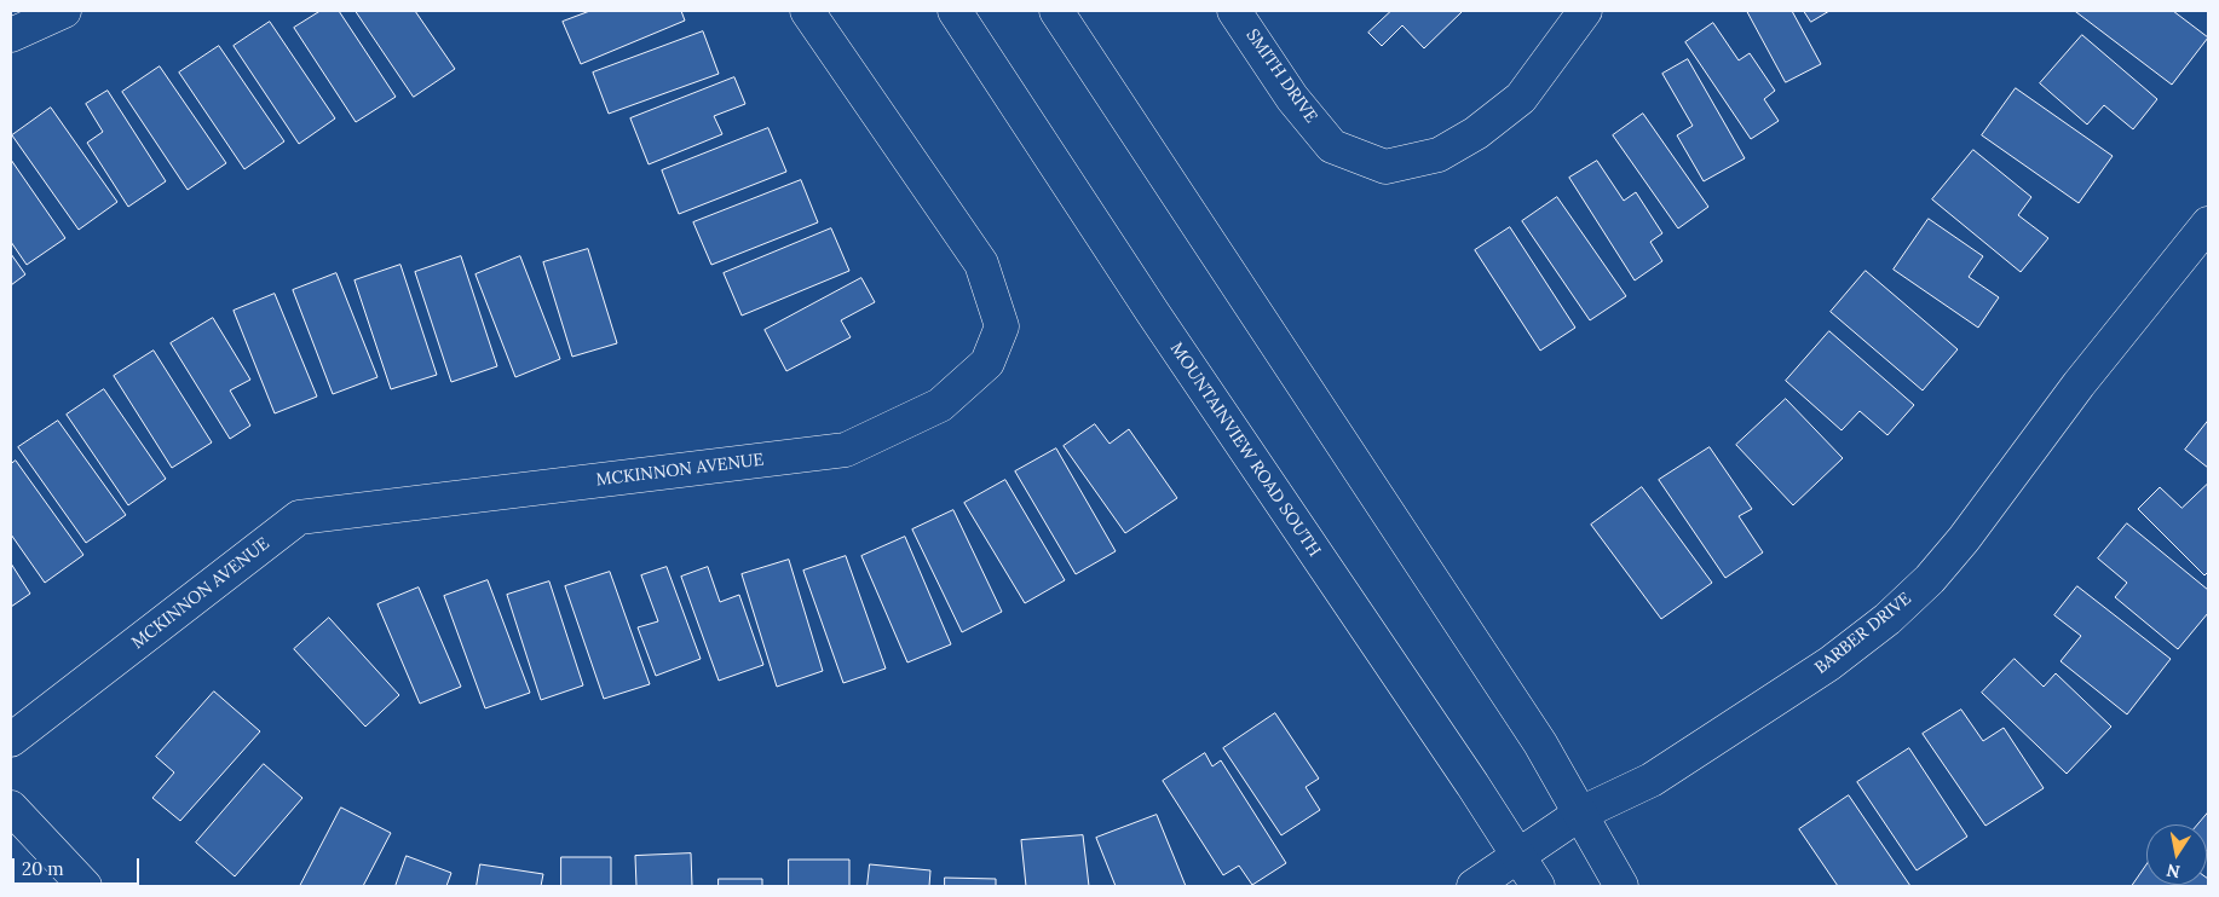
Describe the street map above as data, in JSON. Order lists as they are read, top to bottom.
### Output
{
  "streets": {
    "street": [
      "SMITH DRIVE",
      "MOUNTAINVIEW ROAD SOUTH",
      "MCKINNON AVENUE",
      "BARBER DRIVE"
    ]
  },
  "crossings": [
    ["MOUNTAINVIEW ROAD SOUTH", "BARBER DRIVE"]
  ],
  "scale_bar": "20 m",
  "north": "bottom"
}
